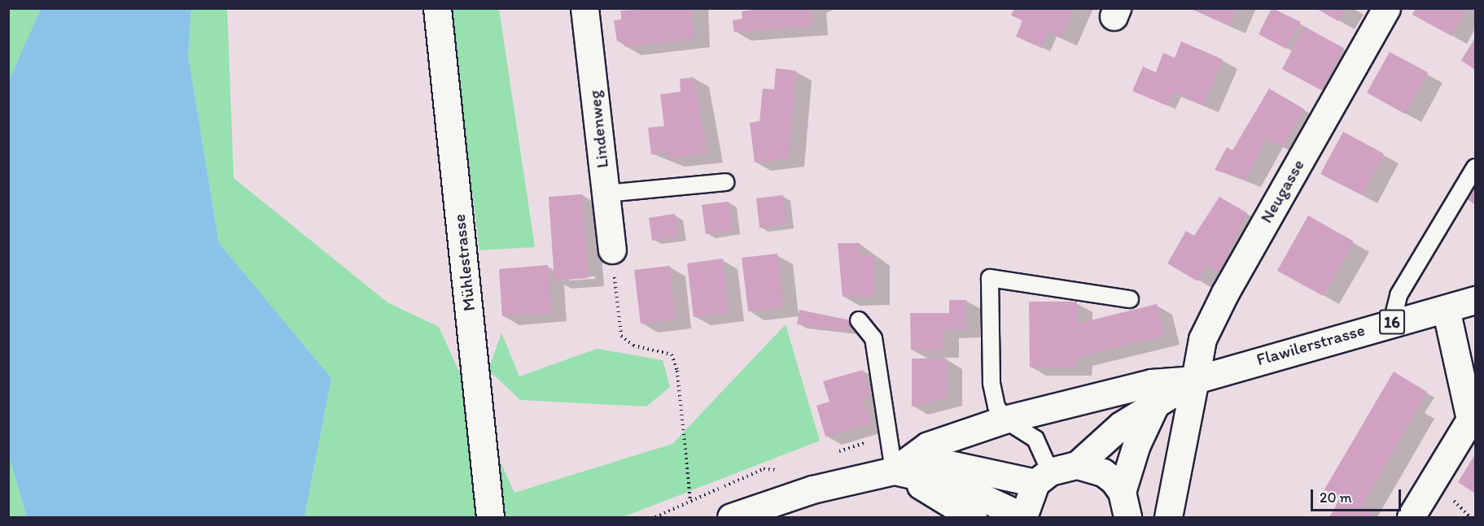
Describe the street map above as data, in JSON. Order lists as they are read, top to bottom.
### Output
{
  "streets": {
    "main road": [
      "Lindenweg",
      "Neugasse",
      "Mühlestrasse",
      "16",
      "Flawilerstrasse"
    ]
  },
  "crossings": [
    ["Neugasse", "Flawilerstrasse"]
  ],
  "scale_bar": "20 m"
}
